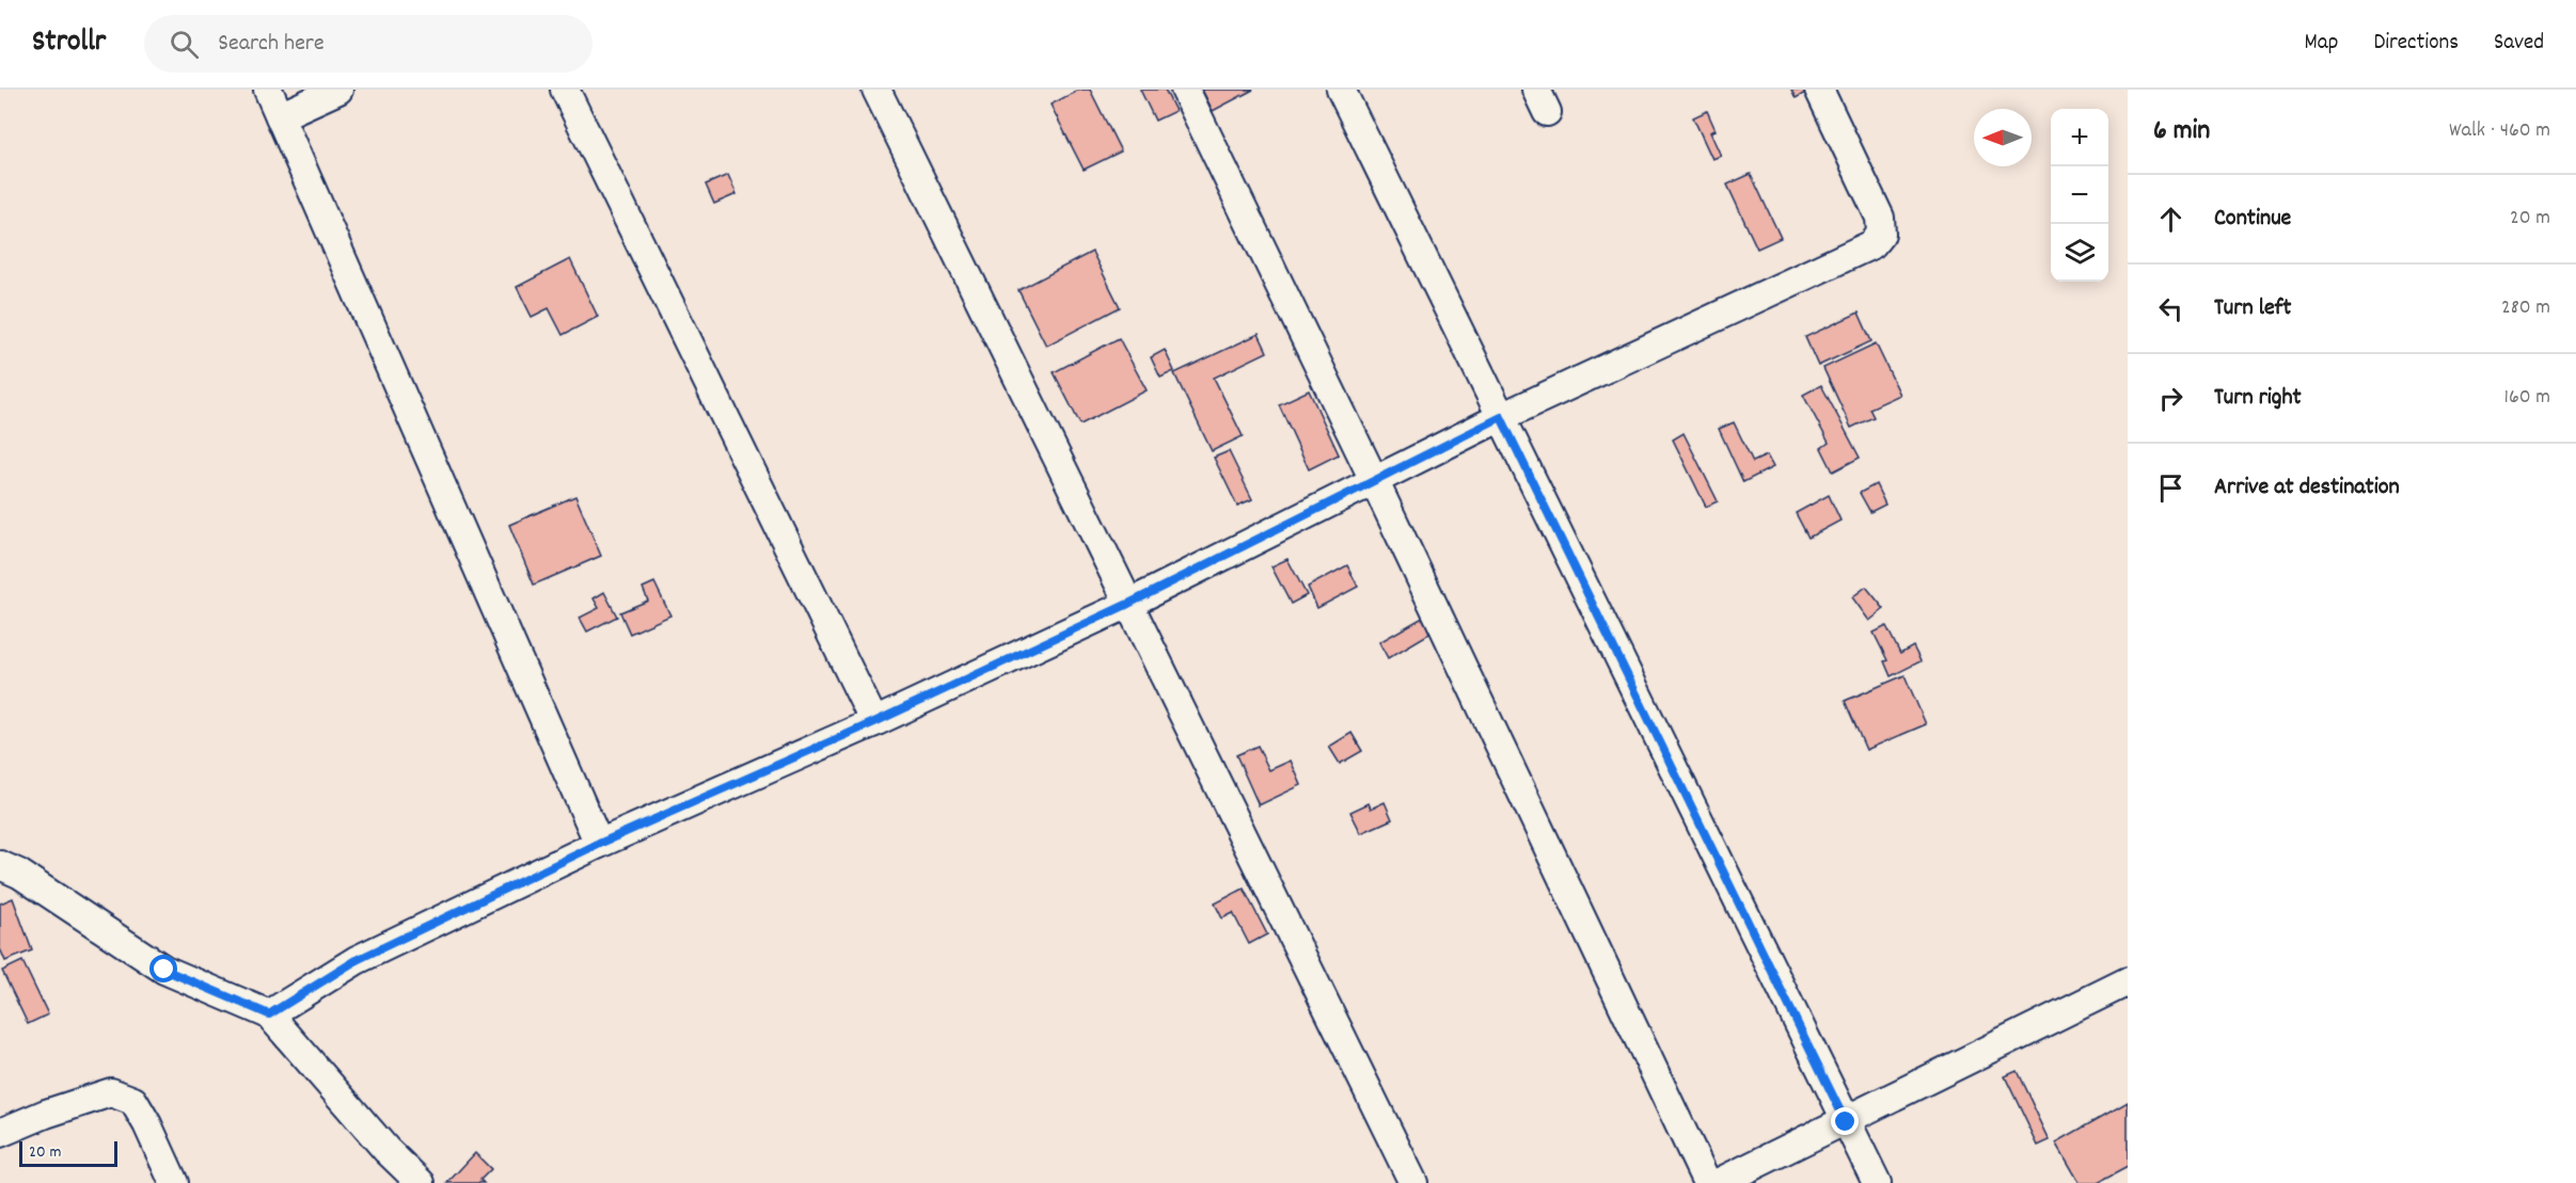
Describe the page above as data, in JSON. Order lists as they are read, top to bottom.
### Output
{
  "scale_bar": "20 m",
  "north": "left",
  "page": {
    "header": "Strollr",
    "search": "Search here",
    "nav": ["Map", "Directions", "Saved"],
    "heading": ["6 min", "Walk · 460 m"],
    "map_buttons": ["+", "−"],
    "list": [
      ["Continue", "20 m"],
      ["Turn left", "280 m"],
      ["Turn right", "160 m"],
      "Arrive at destination"
    ],
    "scale": "20 m"
  }
}
